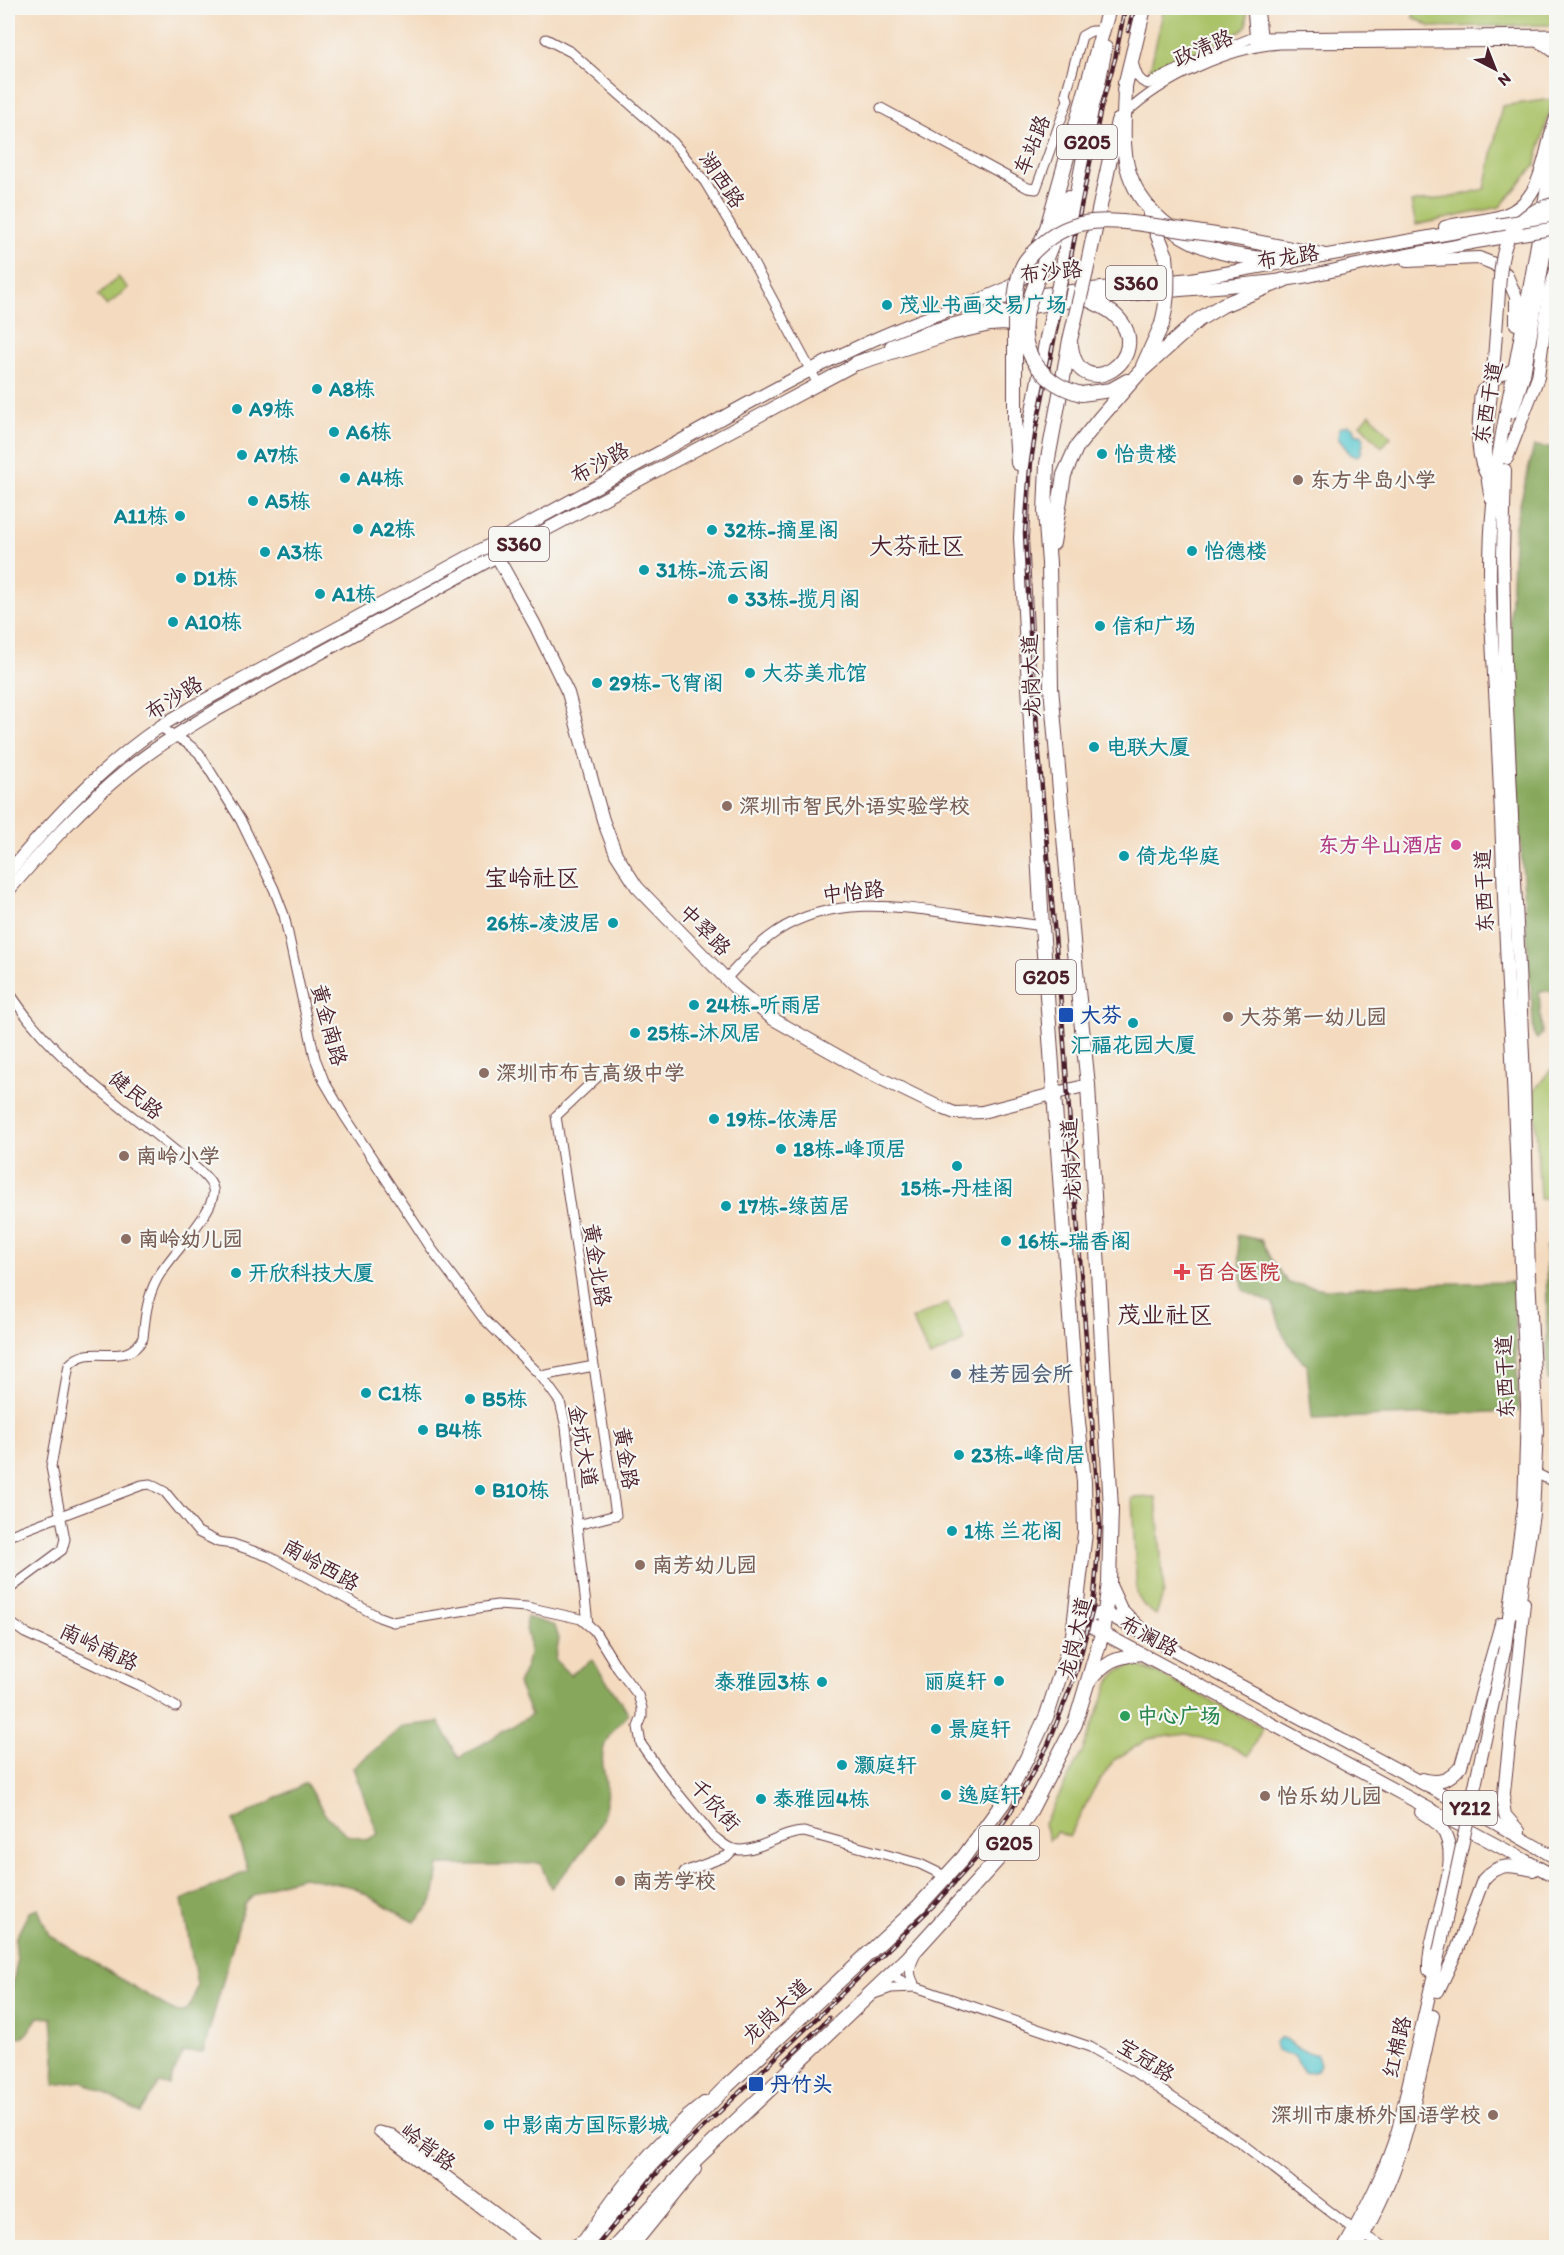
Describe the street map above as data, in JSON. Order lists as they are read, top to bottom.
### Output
{
  "streets": {
    "highway": ["G205", "龙岗大道"],
    "main road": [
      "布龙路",
      "布沙路",
      "S360",
      "东西干道",
      "中翠路",
      "布澜路",
      "Y212",
      "红棉路"
    ],
    "street": [
      "政清路",
      "车站路",
      "湖西路",
      "中怡路",
      "黄金南路",
      "健民路",
      "黄金北路",
      "金坑大道",
      "黄金路",
      "南岭西路",
      "南岭南路",
      "千欣街",
      "宝冠路",
      "岭背路"
    ]
  },
  "crossings": [
    ["政清路", "龙岗大道"],
    ["湖西路", "布沙路"],
    ["布龙路", "布沙路"],
    ["布沙路", "中翠路"],
    ["布沙路", "黄金南路"],
    ["东西干道", "红棉路"],
    ["龙岗大道", "中怡路"],
    ["龙岗大道", "中翠路"],
    ["龙岗大道", "布澜路"],
    ["龙岗大道", "千欣街"],
    ["龙岗大道", "宝冠路"],
    ["中怡路", "中翠路"],
    ["黄金南路", "金坑大道"],
    ["健民路", "南岭西路"],
    ["黄金北路", "黄金路"],
    ["金坑大道", "黄金路"],
    ["南岭西路", "千欣街"],
    ["红棉路", "宝冠路"]
  ],
  "districts": ["大芬社区", "宝岭社区", "茂业社区"],
  "places": {
    "other": [
      "茂业书画交易广场",
      "A8栋",
      "A9栋",
      "A6栋",
      "怡贵楼",
      "A7栋",
      "A4栋",
      "东方半岛小学",
      "A5栋",
      "A11栋",
      "A2栋",
      "32栋-摘星阁",
      "怡德楼",
      "A3栋",
      "31栋-流云阁",
      "D1栋",
      "A1栋",
      "33栋-揽月阁",
      "A10栋",
      "信和广场",
      "大芬美术馆",
      "29栋-飞宵阁",
      "电联大厦",
      "深圳市智民外语实验学校",
      "东方半山酒店",
      "倚龙华庭",
      "26栋-凌波居",
      "24栋-听雨居",
      "大芬第一幼儿园",
      "汇福花园大厦",
      "25栋-沐风居",
      "深圳市布吉高级中学",
      "19栋-依涛居",
      "18栋-峰顶居",
      "南岭小学",
      "15栋-丹桂阁",
      "17栋-绿茵居",
      "南岭幼儿园",
      "16栋-瑞香阁",
      "开欣科技大厦",
      "桂芳园会所",
      "C1栋",
      "B5栋",
      "B4栋",
      "23栋-峰尚居",
      "B10栋",
      "1栋 兰花阁",
      "南芳幼儿园",
      "丽庭轩",
      "泰雅园3栋",
      "中心广场",
      "景庭轩",
      "灏庭轩",
      "逸庭轩",
      "怡乐幼儿园",
      "泰雅园4栋",
      "南芳学校",
      "深圳市康桥外国语学校",
      "中影南方国际影城"
    ],
    "transit": ["大芬", "丹竹头"],
    "health": ["百合医院"]
  },
  "north": "bottom right"
}
